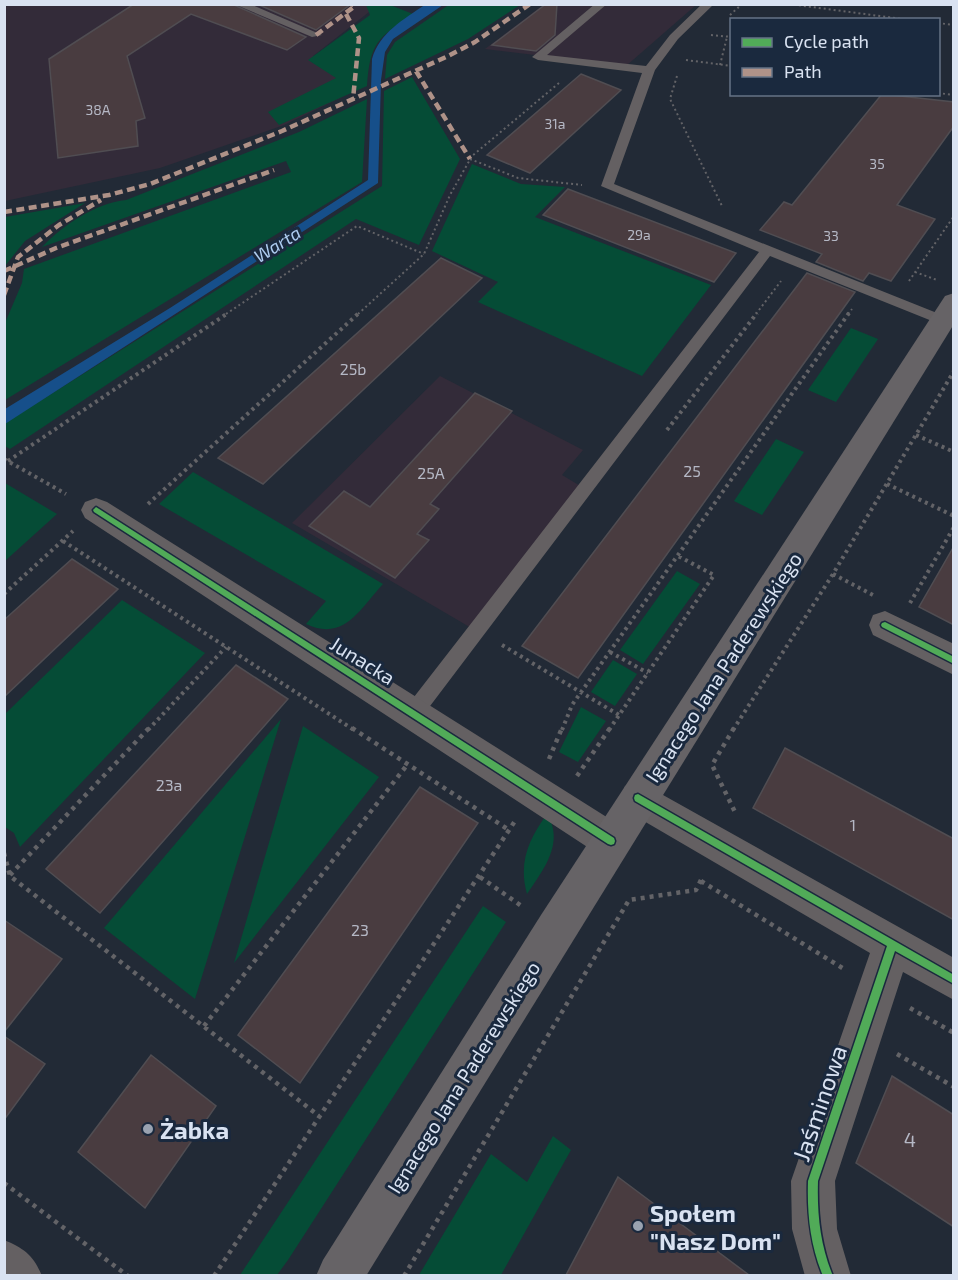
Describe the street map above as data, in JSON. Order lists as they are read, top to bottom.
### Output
{
  "streets": {
    "main road": ["Ignacego Jana Paderewskiego"],
    "street": ["Junacka", "Jaśminowa"]
  },
  "crossings": [
    ["Junacka", "Ignacego Jana Paderewskiego"]
  ],
  "water": ["Warta"],
  "places": ["Żabka", "Społem \"Nasz Dom\""],
  "house_numbers": [
    "38A",
    "31a",
    "35",
    "29a",
    "33",
    "25b",
    "25",
    "25A",
    "23a",
    "1",
    "23",
    "4"
  ],
  "legend": ["Cycle path", "Path"]
}
